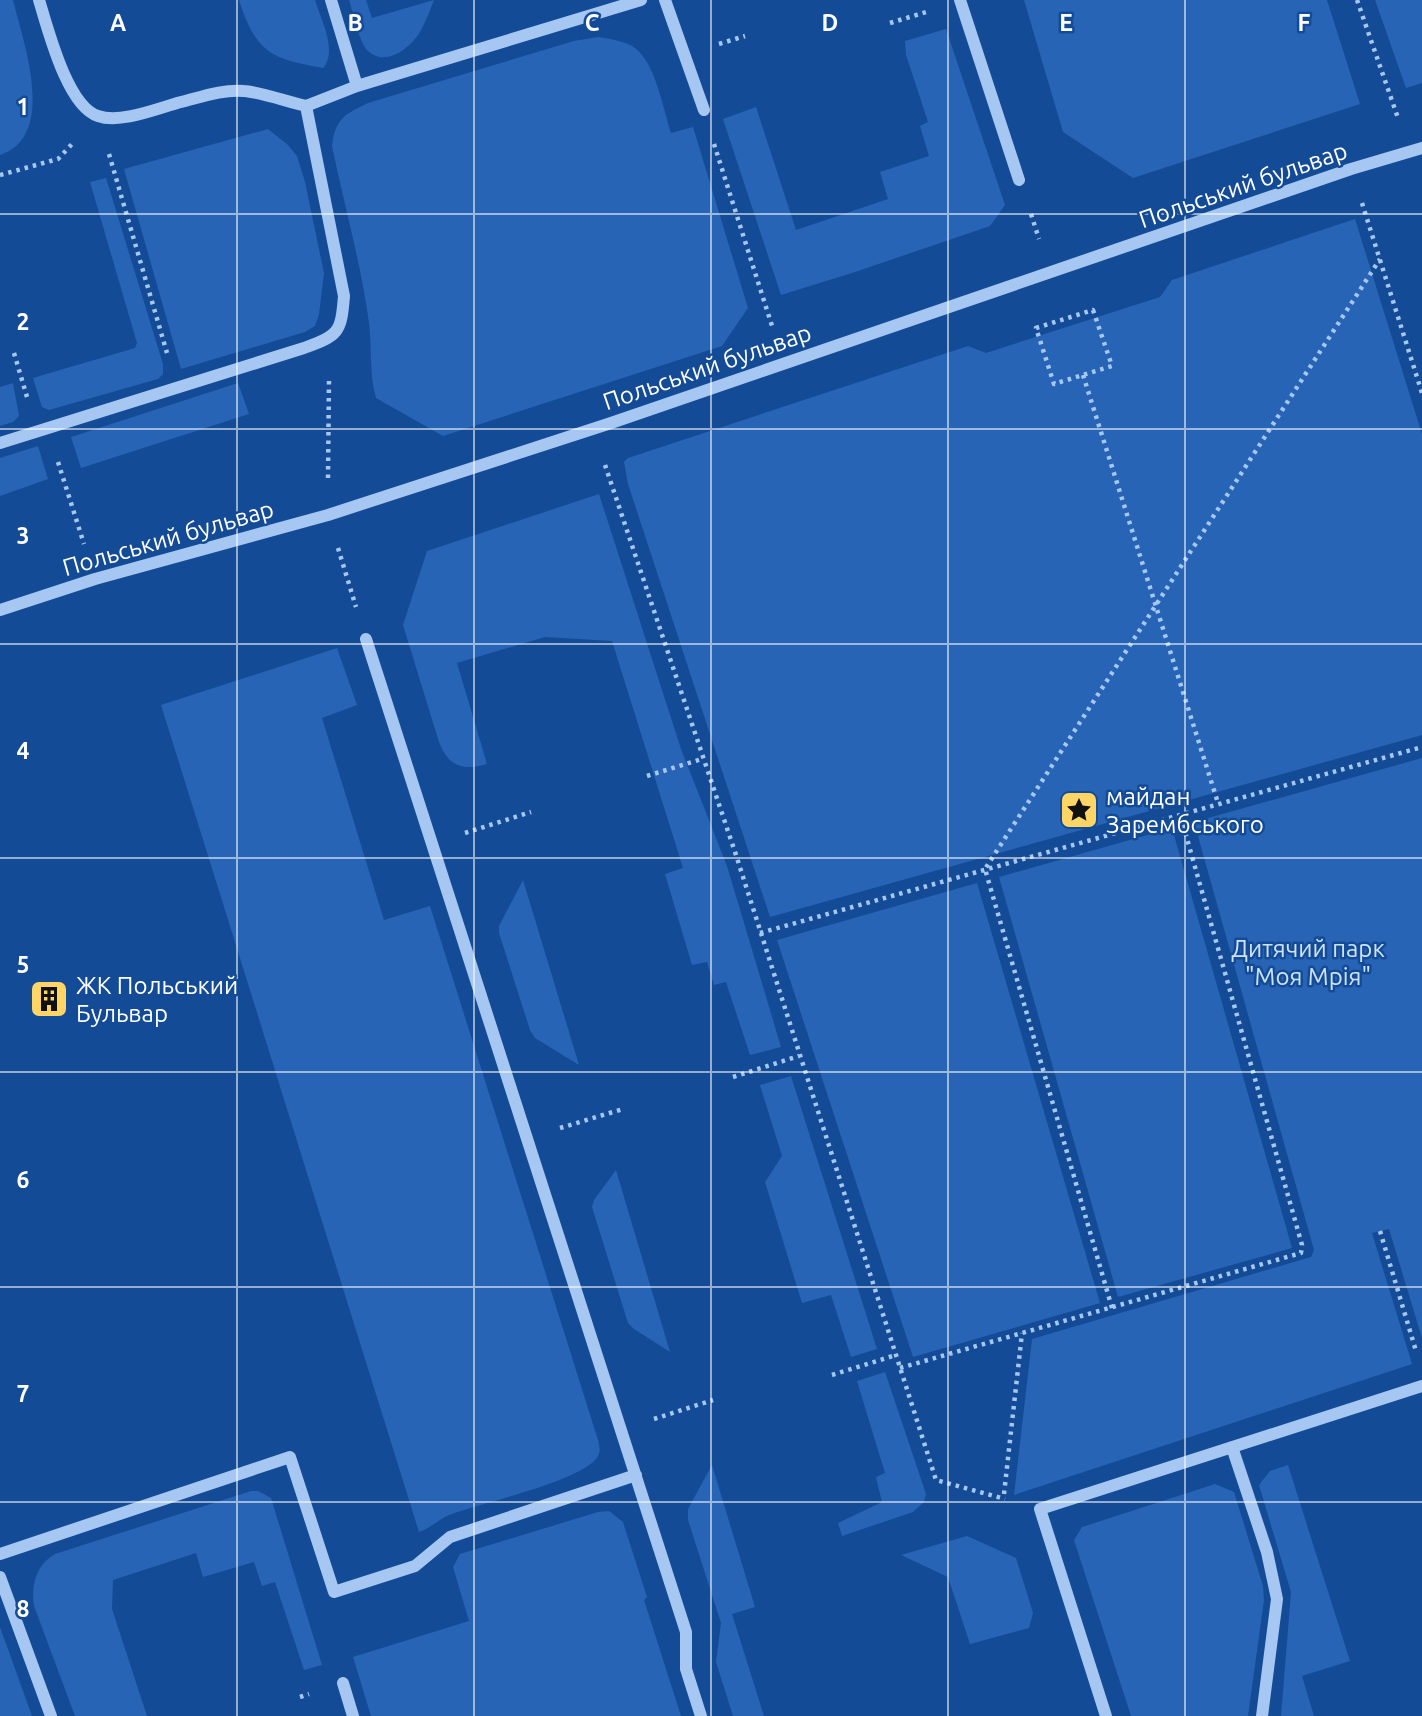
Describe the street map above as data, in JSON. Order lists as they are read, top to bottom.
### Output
{
  "streets": {
    "street": ["Польський бульвар"]
  },
  "parks": ["Дитячий парк \"Моя Мрія\""],
  "places": {
    "place": ["майдан Зарембського"],
    "building": ["ЖК Польський Бульвар"]
  },
  "grid": {
    "columns": [
      "A",
      "B",
      "C",
      "D",
      "E",
      "F"
    ],
    "rows": [
      "1",
      "2",
      "3",
      "4",
      "5",
      "6",
      "7",
      "8"
    ]
  }
}
